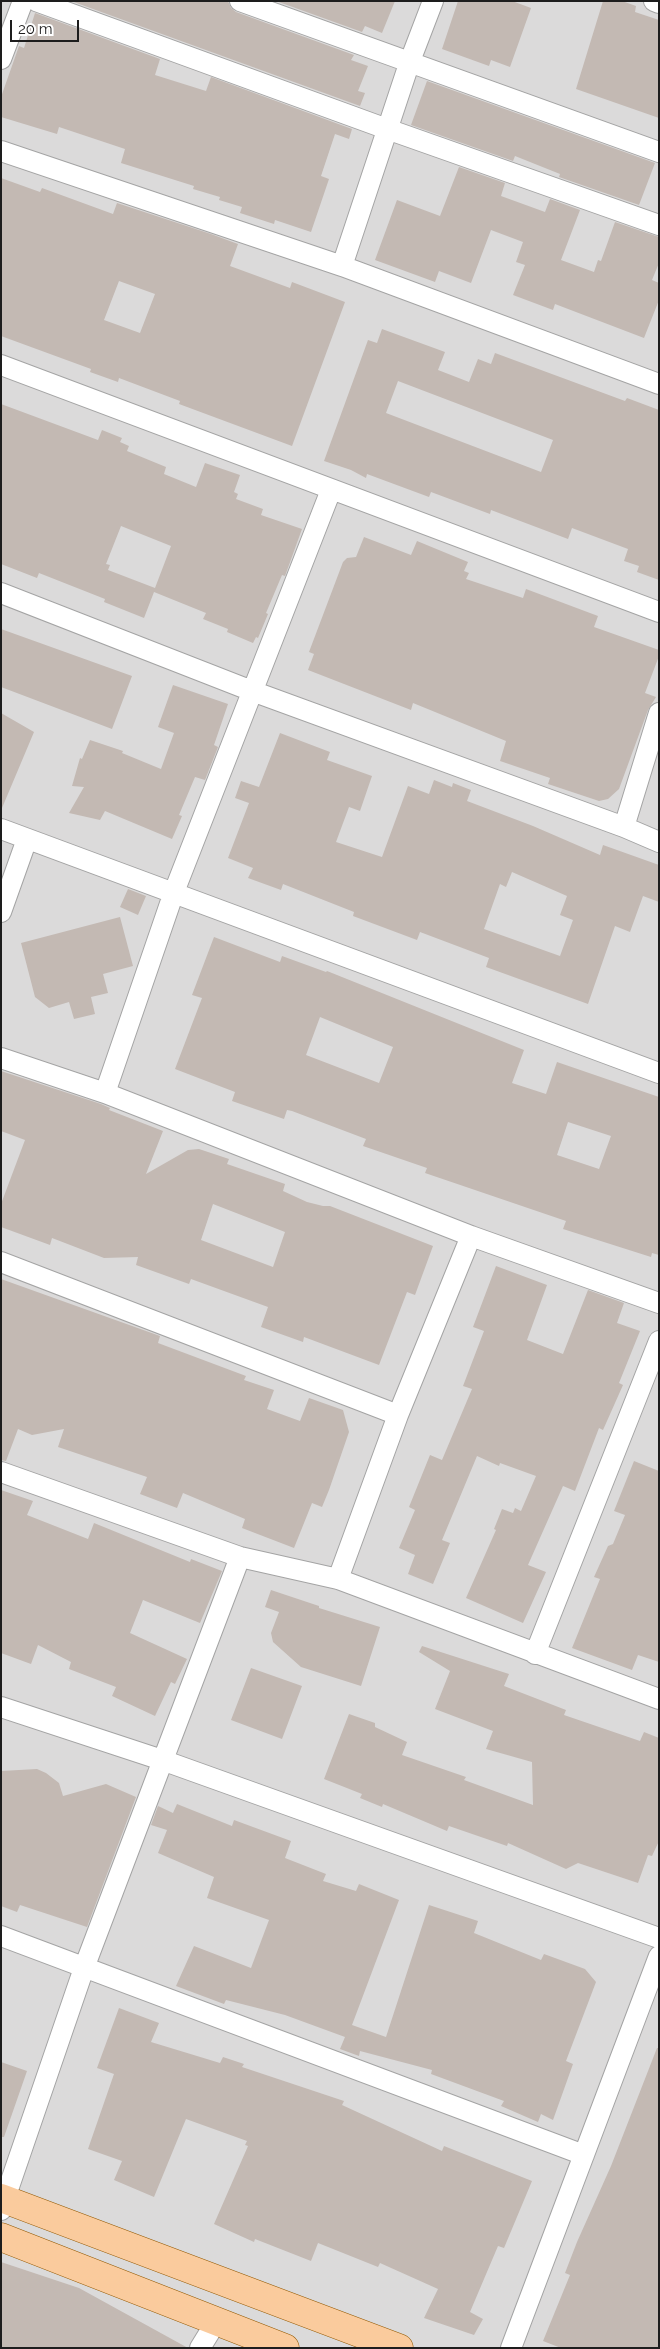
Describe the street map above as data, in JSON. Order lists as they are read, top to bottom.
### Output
{
  "scale_bar": "20 m"
}
